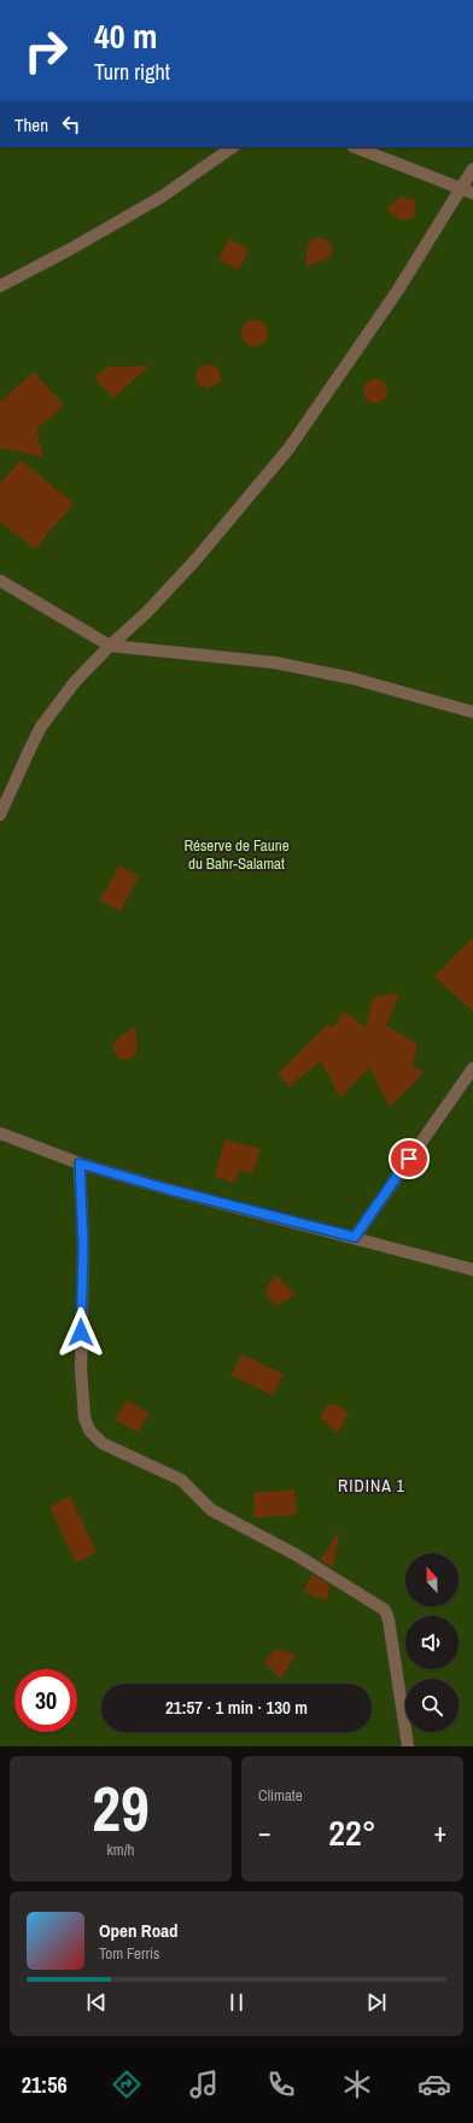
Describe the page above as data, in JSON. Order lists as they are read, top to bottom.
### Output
{
  "districts": ["RIDINA 1"],
  "parks": ["Réserve de Faune du Bahr-Salamat"],
  "north": "top",
  "page": {
    "turn": ["40 m", "Turn right"],
    "then": "Then",
    "limit": "30",
    "trip": "21:57 · 1 min · 130 m",
    "tile": [
      ["29", "km/h"],
      "Climate"
    ],
    "heat": ["−", "22°", "+"],
    "song": ["Open Road", "Tom Ferris"],
    "tabs": "21:56"
  }
}
